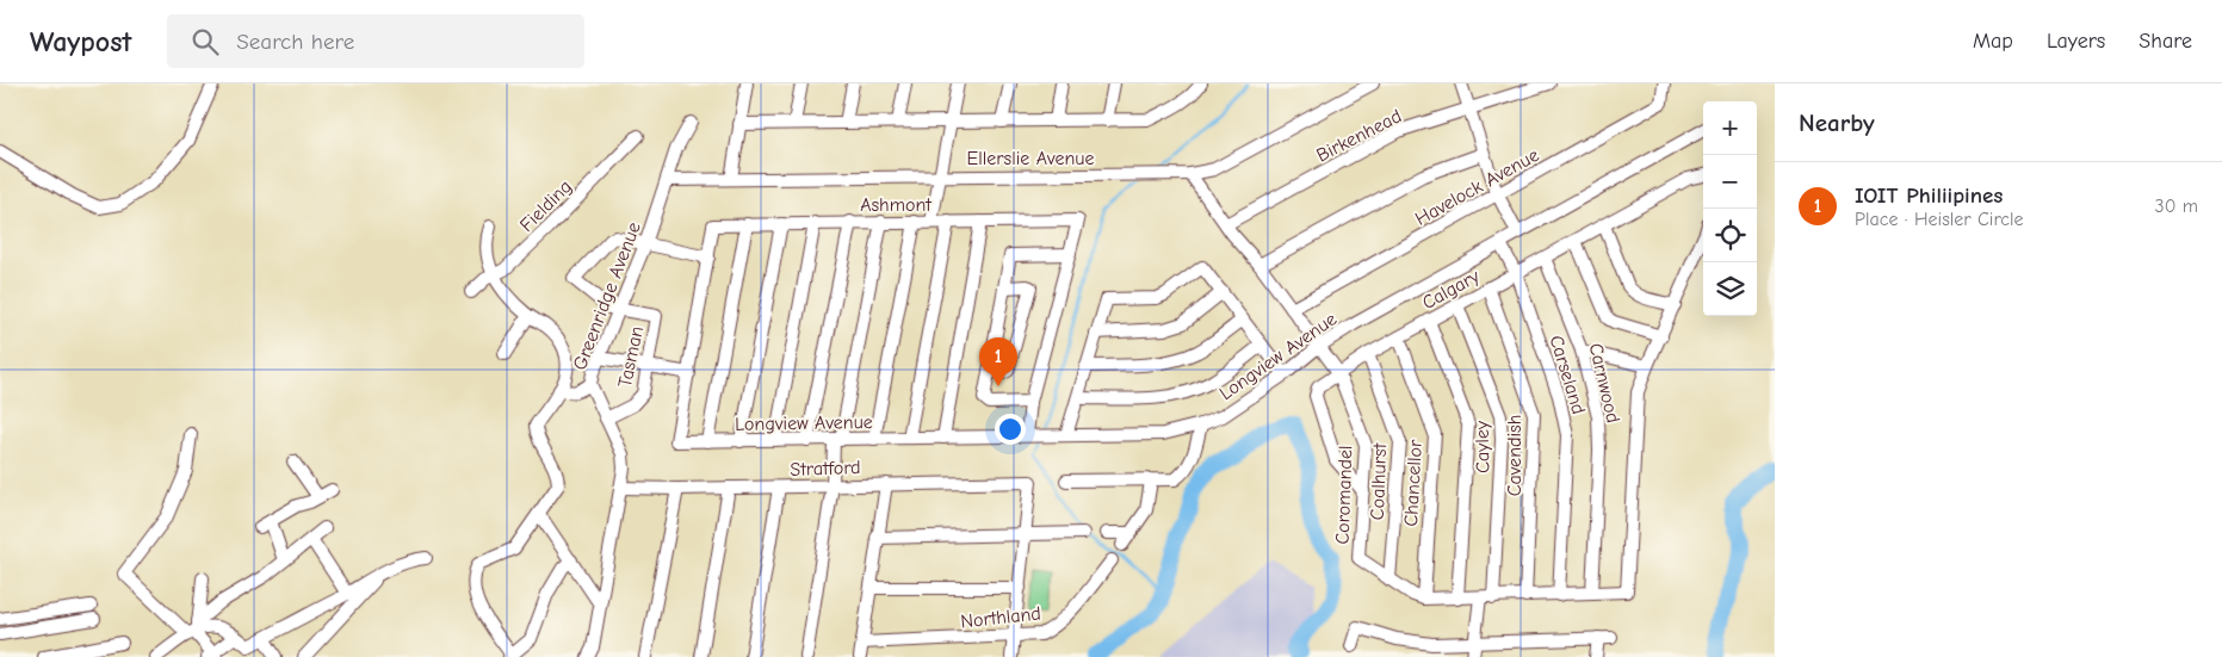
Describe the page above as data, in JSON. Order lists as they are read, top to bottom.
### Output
{
  "streets": {
    "street": [
      "Birkenhead",
      "Ellerslie Avenue",
      "Havelock Avenue",
      "Ashmont",
      "Fielding",
      "Calgary",
      "Greenridge Avenue",
      "Longview Avenue",
      "Tasman",
      "Carseland",
      "Carnwood",
      "Cayley",
      "Cavendish",
      "Stratford",
      "Coalhurst",
      "Chancellor",
      "Coromandel",
      "Northland"
    ]
  },
  "crossings": [
    ["Birkenhead", "Coromandel"],
    ["Ellerslie Avenue", "Greenridge Avenue"],
    ["Ellerslie Avenue", "Coromandel"],
    ["Havelock Avenue", "Coromandel"],
    ["Ashmont", "Tasman"],
    ["Calgary", "Carseland"],
    ["Calgary", "Carnwood"],
    ["Calgary", "Cayley"],
    ["Calgary", "Cavendish"],
    ["Calgary", "Coalhurst"],
    ["Calgary", "Chancellor"],
    ["Calgary", "Coromandel"],
    ["Greenridge Avenue", "Tasman"],
    ["Greenridge Avenue", "Stratford"],
    ["Longview Avenue", "Carseland"],
    ["Longview Avenue", "Coromandel"],
    ["Carseland", "Coromandel"],
    ["Carnwood", "Coromandel"],
    ["Cayley", "Coromandel"],
    ["Cavendish", "Coromandel"],
    ["Coalhurst", "Coromandel"],
    ["Chancellor", "Coromandel"]
  ],
  "page": {
    "header": "Waypost",
    "search": "Search here",
    "nav": ["Map", "Layers", "Share"],
    "heading": "Nearby",
    "map_buttons": ["+", "−"],
    "list": [
      {
        "mark": "1",
        "name": "IOIT Philiipines",
        "note": "Place · Heisler Circle",
        "value": "30 m"
      }
    ],
    "pins": "1"
  }
}
